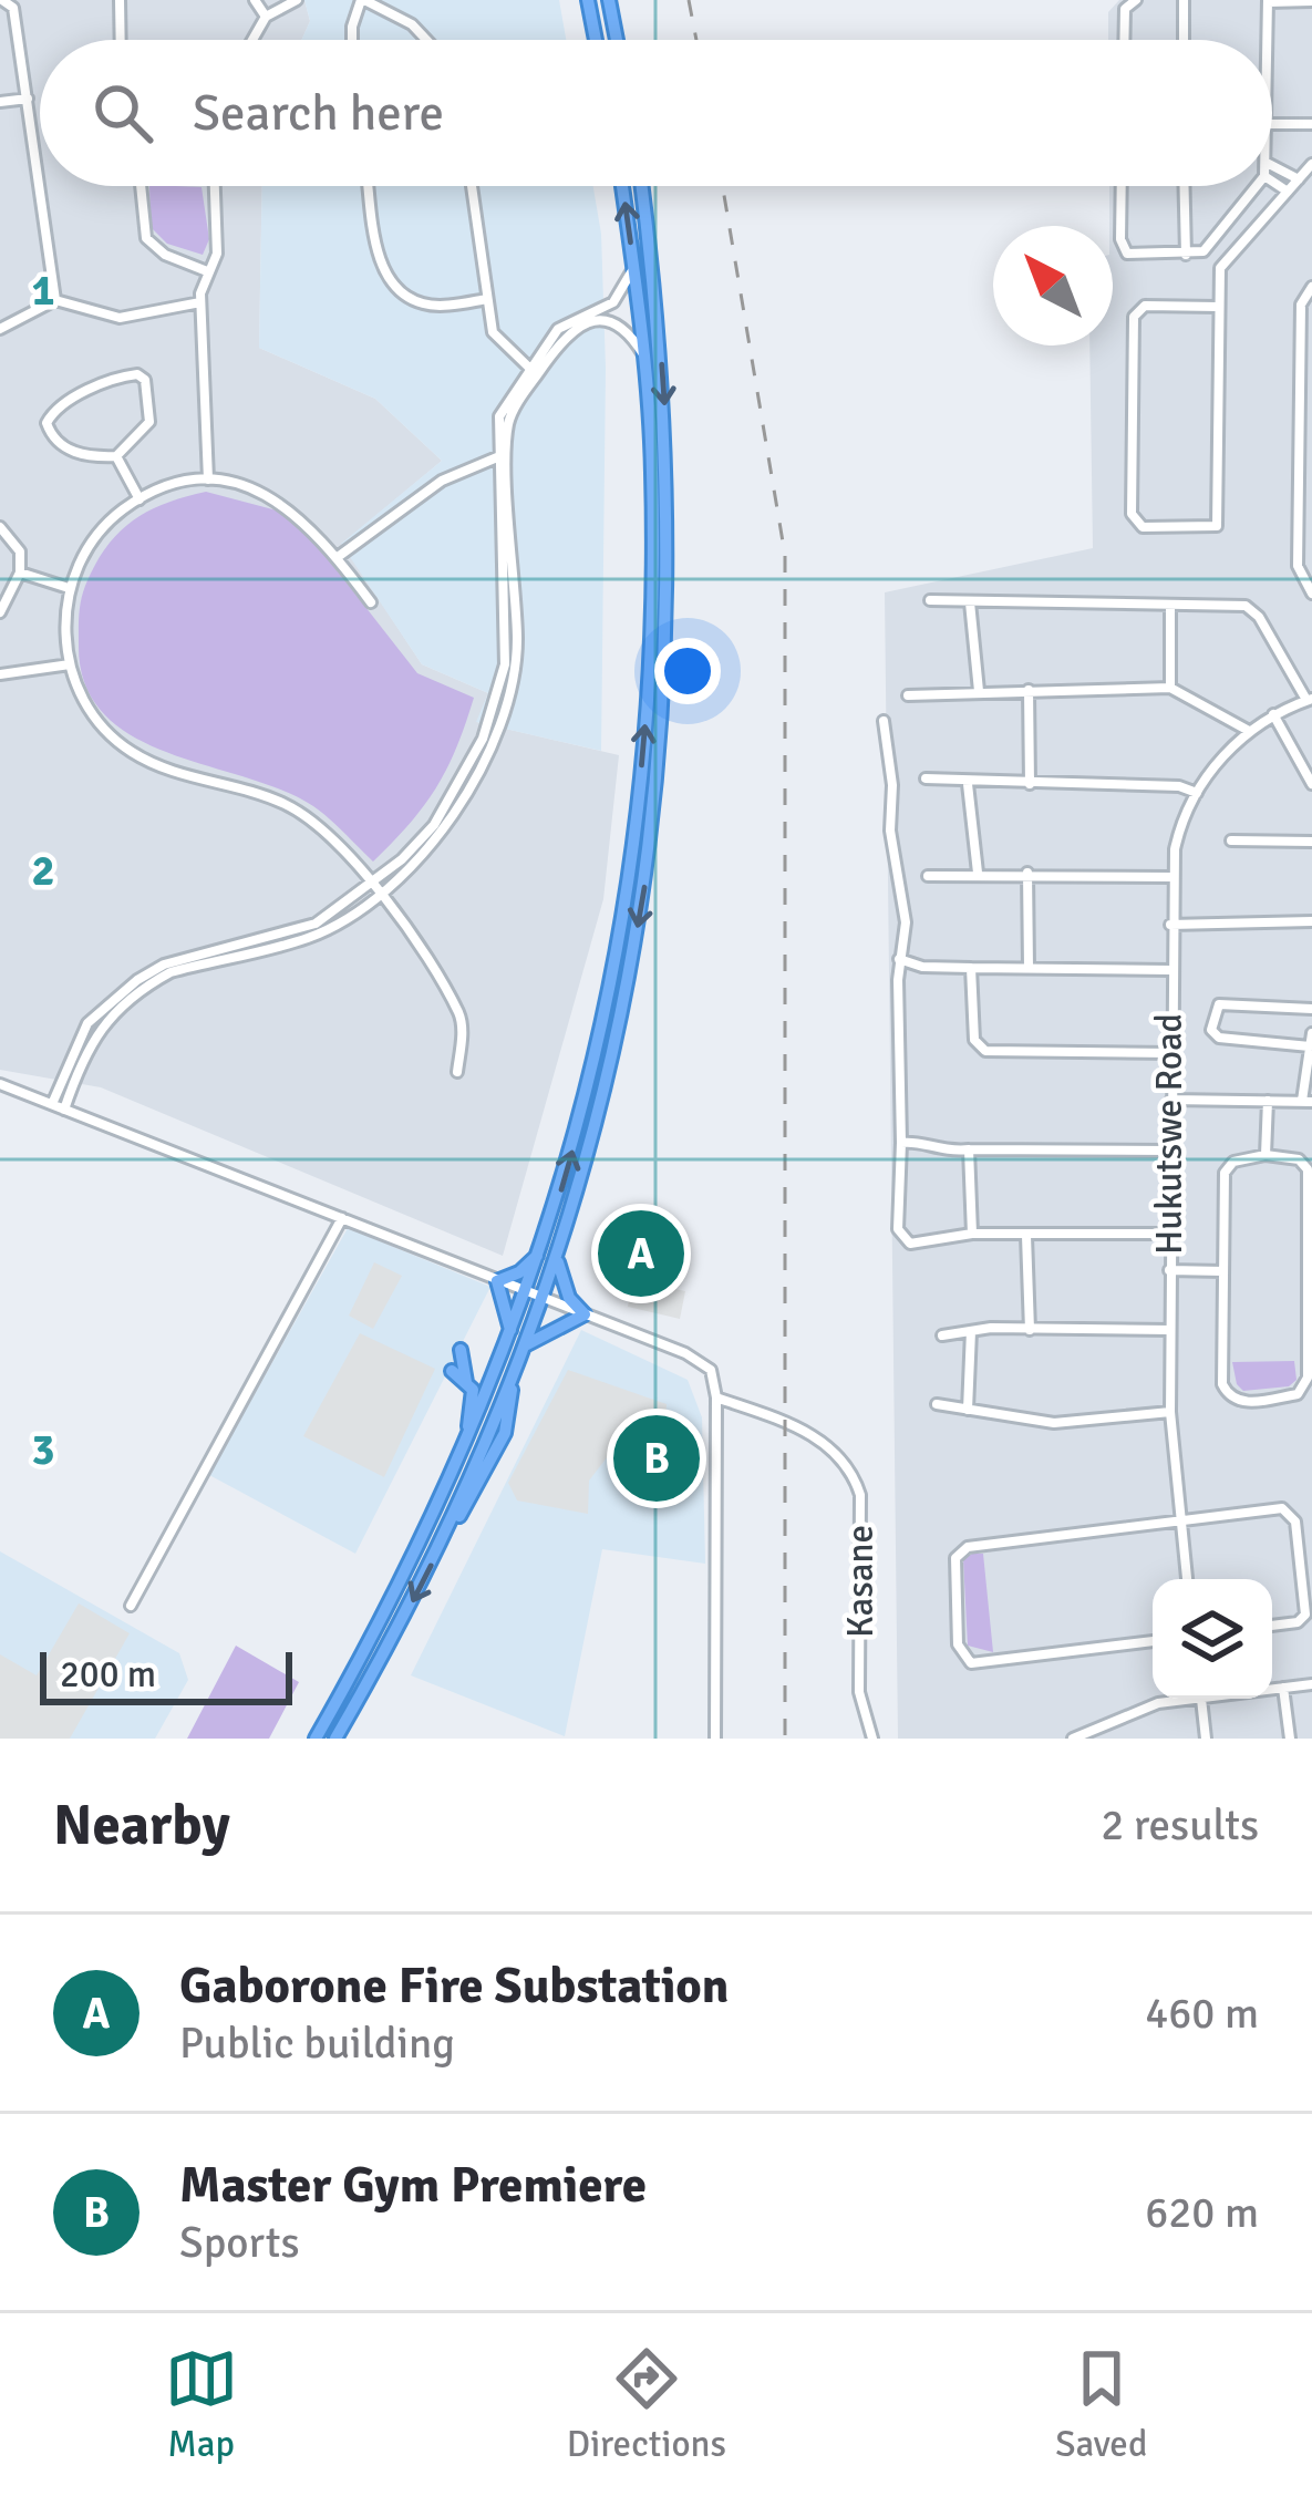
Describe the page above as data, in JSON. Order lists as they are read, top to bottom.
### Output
{
  "streets": {
    "street": ["Hukutswe Road", "Kasane"]
  },
  "scale_bar": "200 m",
  "north": "top left",
  "page": {
    "search": "Search here",
    "pins": ["A", "B"],
    "scale": "200 m",
    "heading": ["Nearby", "2 results"],
    "list": [
      {
        "mark": "A",
        "name": "Gaborone Fire Substation",
        "note": "Public building",
        "value": "460 m"
      },
      {
        "mark": "B",
        "name": "Master Gym Premiere",
        "note": "Sports",
        "value": "620 m"
      }
    ],
    "nav": ["Map", "Directions", "Saved"]
  },
  "grid": {
    "rows": ["1", "2", "3"]
  }
}
